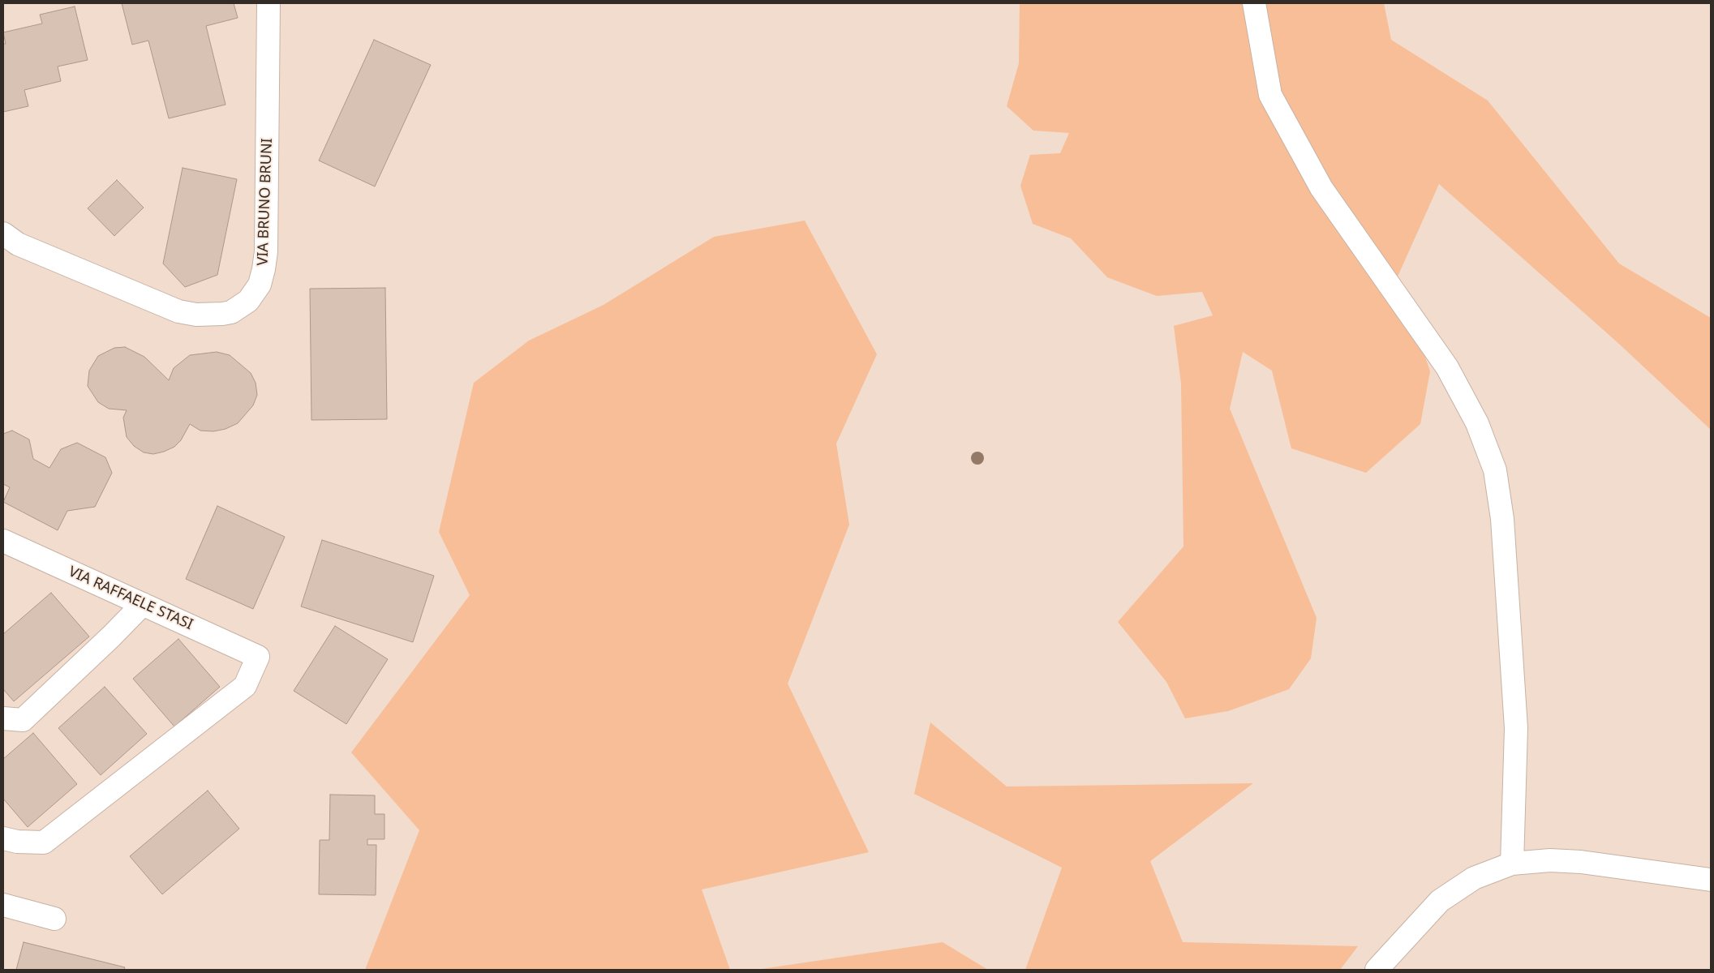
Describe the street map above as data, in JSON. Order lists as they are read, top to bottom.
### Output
{
  "streets": {
    "street": ["VIA BRUNO BRUNI", "VIA RAFFAELE STASI"]
  }
}
